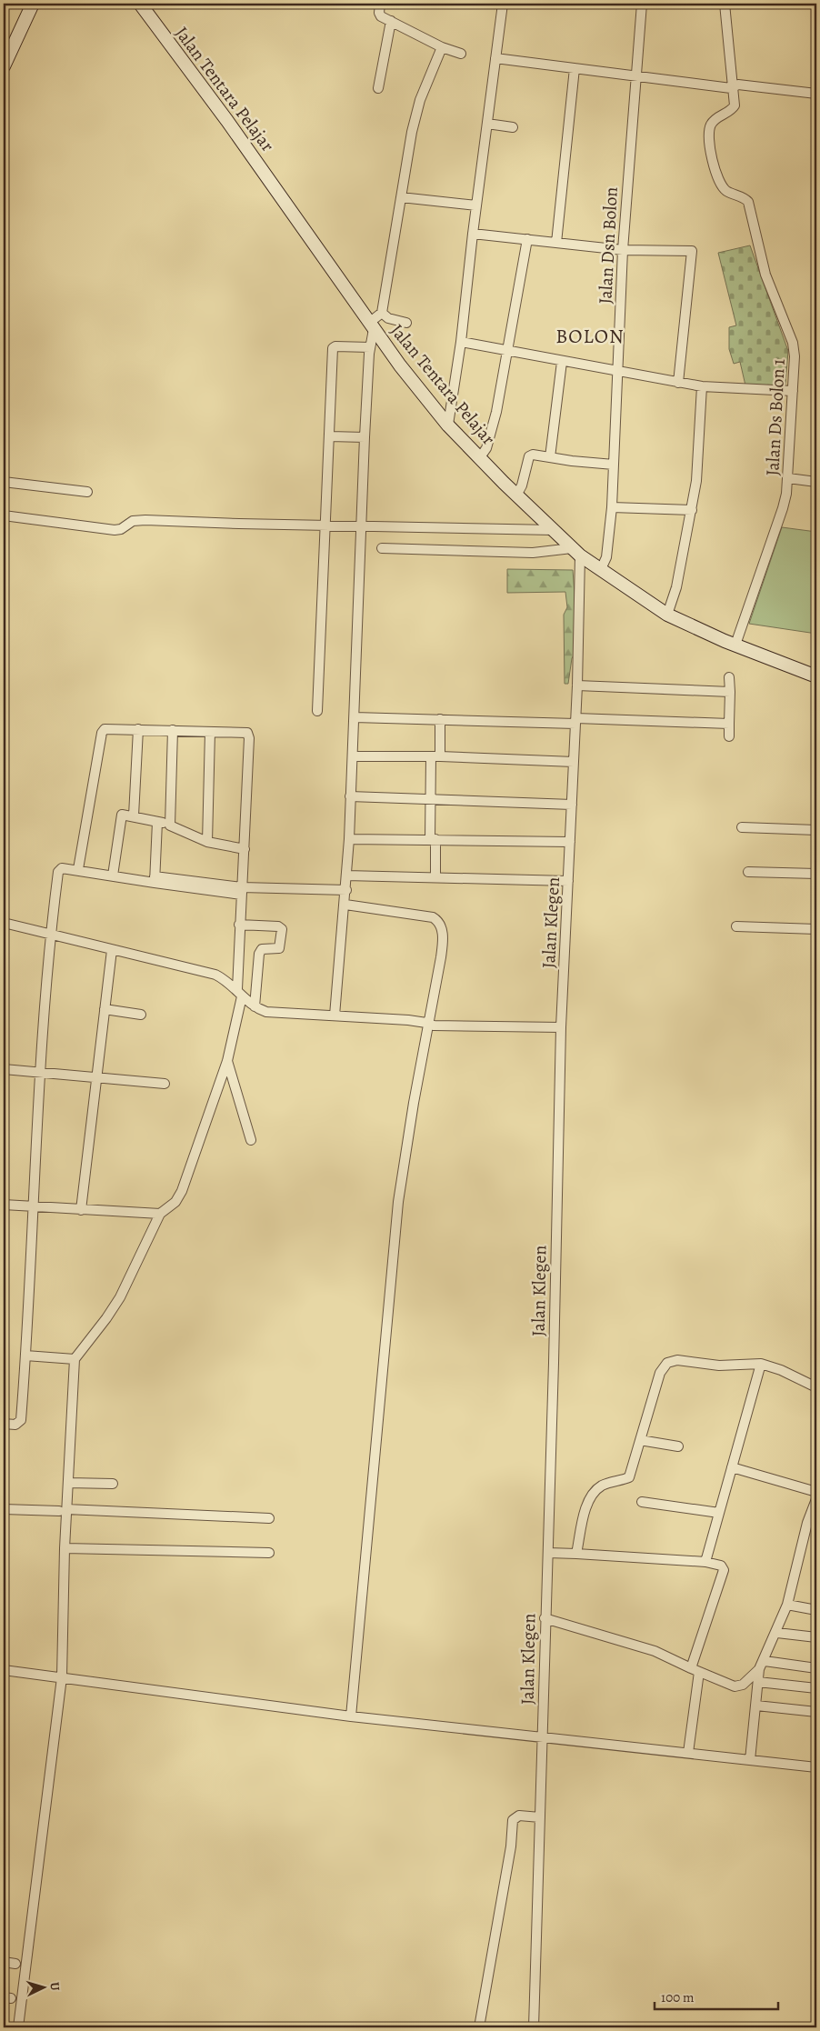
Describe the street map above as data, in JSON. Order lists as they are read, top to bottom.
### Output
{
  "streets": {
    "main road": ["Jalan Tentara Pelajar"],
    "street": ["Jalan Dsn Bolon", "Jalan Ds Bolon 1", "Jalan Klegen"]
  },
  "crossings": [
    ["Jalan Tentara Pelajar", "Jalan Dsn Bolon"],
    ["Jalan Tentara Pelajar", "Jalan Ds Bolon 1"],
    ["Jalan Tentara Pelajar", "Jalan Klegen"]
  ],
  "districts": ["BOLON"],
  "scale_bar": "100 m",
  "north": "right"
}
